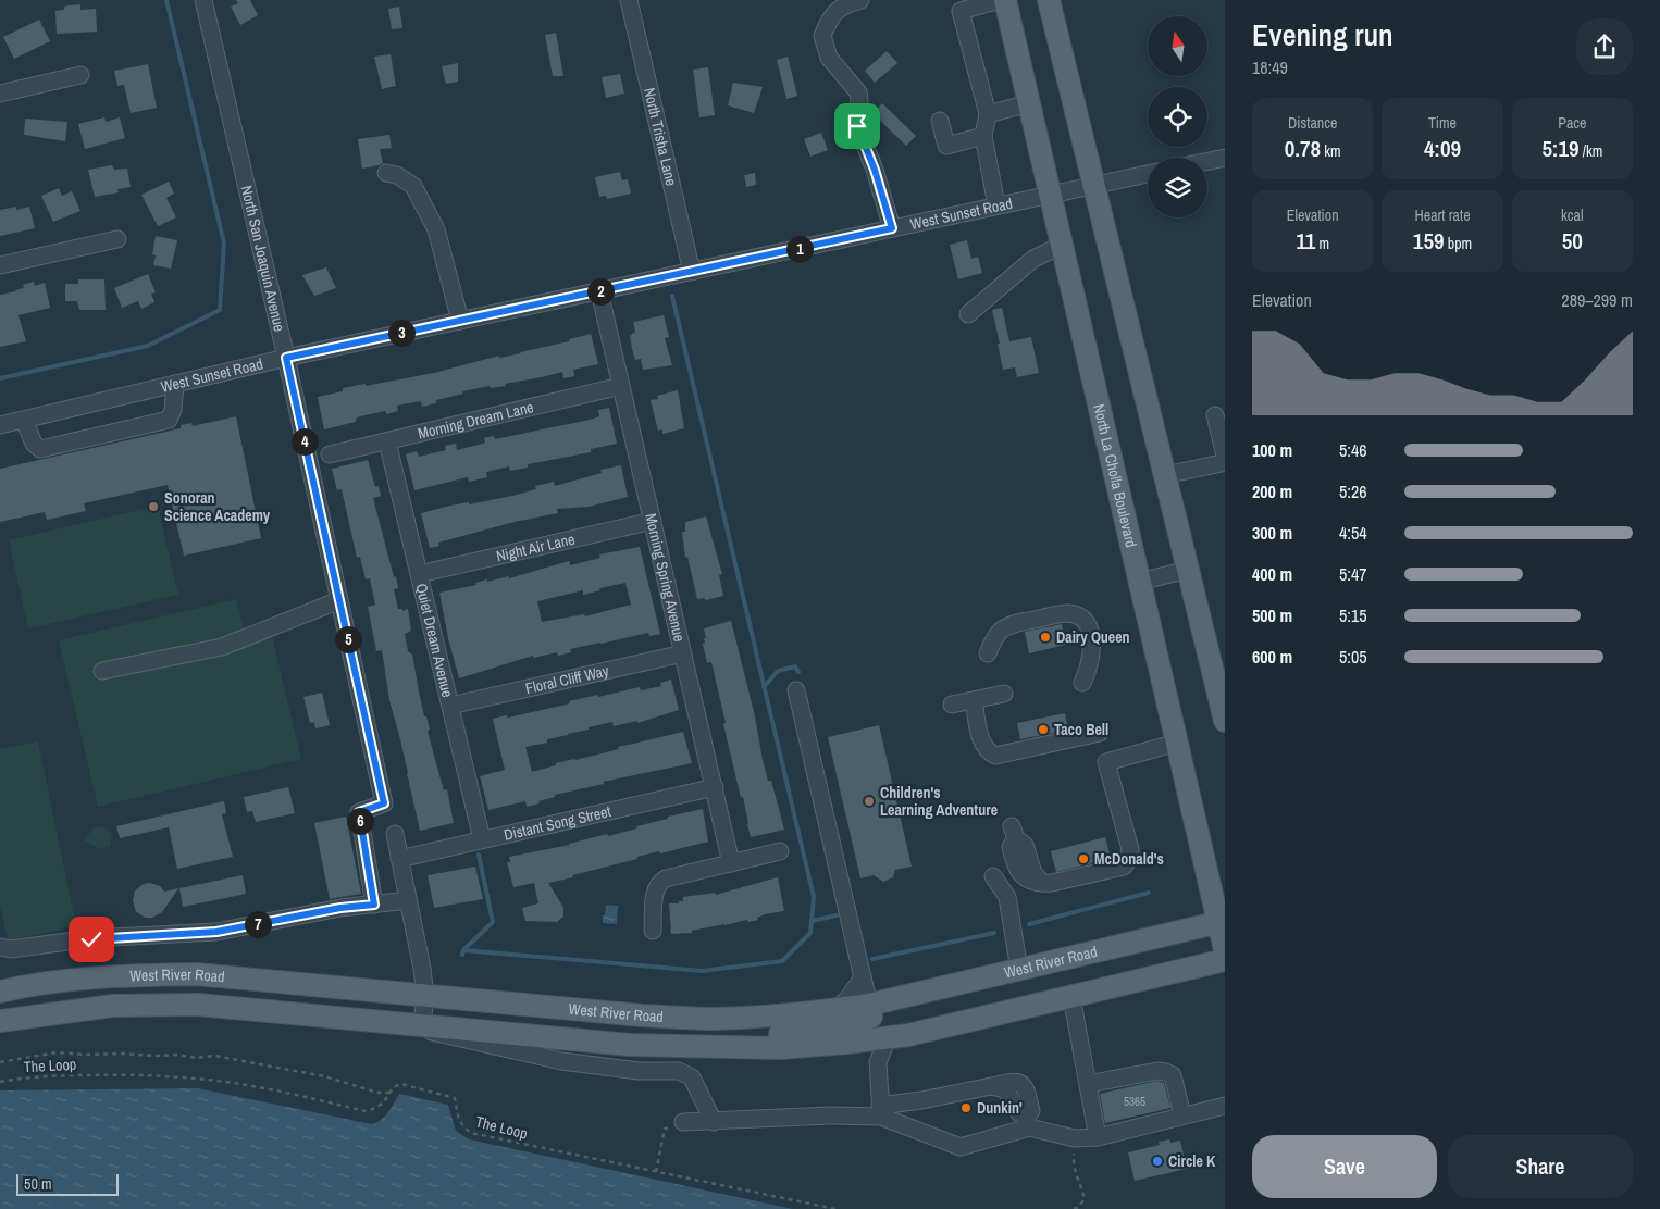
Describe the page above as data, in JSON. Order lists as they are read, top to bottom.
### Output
{
  "streets": {
    "main road": ["North La Cholla Boulevard", "West River Road"],
    "street": [
      "North Trisha Lane",
      "West Sunset Road",
      "North San Joaquin Avenue",
      "Morning Dream Lane",
      "Night Air Lane",
      "Morning Spring Avenue",
      "Quiet Dream Avenue",
      "Floral Cliff Way",
      "Distant Song Street"
    ],
    "path": ["The Loop"]
  },
  "crossings": [
    ["North Trisha Lane", "West Sunset Road"],
    ["West Sunset Road", "North San Joaquin Avenue"],
    ["West Sunset Road", "North La Cholla Boulevard"],
    ["West Sunset Road", "Morning Spring Avenue"],
    ["Morning Dream Lane", "Morning Spring Avenue"],
    ["Morning Dream Lane", "Quiet Dream Avenue"],
    ["North La Cholla Boulevard", "West River Road"],
    ["Night Air Lane", "Morning Spring Avenue"],
    ["Night Air Lane", "Quiet Dream Avenue"],
    ["Morning Spring Avenue", "Floral Cliff Way"],
    ["Morning Spring Avenue", "Distant Song Street"],
    ["Quiet Dream Avenue", "Floral Cliff Way"],
    ["Quiet Dream Avenue", "Distant Song Street"]
  ],
  "places": [
    "Sonoran Science Academy",
    "Dairy Queen",
    "Taco Bell",
    "Children's Learning Adventure",
    "McDonald's",
    "Dunkin'",
    "Circle K"
  ],
  "house_numbers": ["5365"],
  "scale_bar": "50 m",
  "north": "top",
  "page": {
    "heading": ["Evening run", "18:49"],
    "stats": [
      ["Distance", "0.78 km"],
      ["Time", "4:09"],
      ["Pace", "5:19 /km"],
      ["Elevation", "11 m"],
      ["Heart rate", "159 bpm"],
      ["kcal", "50"]
    ],
    "pins": [
      "1",
      "2",
      "3",
      "4",
      "5",
      "6",
      "7"
    ],
    "chart": ["Elevation", "289–299 m"],
    "list": [
      {
        "name": "100 m",
        "note": "5:46"
      },
      {
        "name": "200 m",
        "note": "5:26"
      },
      {
        "name": "300 m",
        "note": "4:54"
      },
      {
        "name": "400 m",
        "note": "5:47"
      },
      {
        "name": "500 m",
        "note": "5:15"
      },
      {
        "name": "600 m",
        "note": "5:05"
      }
    ],
    "buttons": ["Save", "Share"],
    "scale": "50 m"
  }
}
